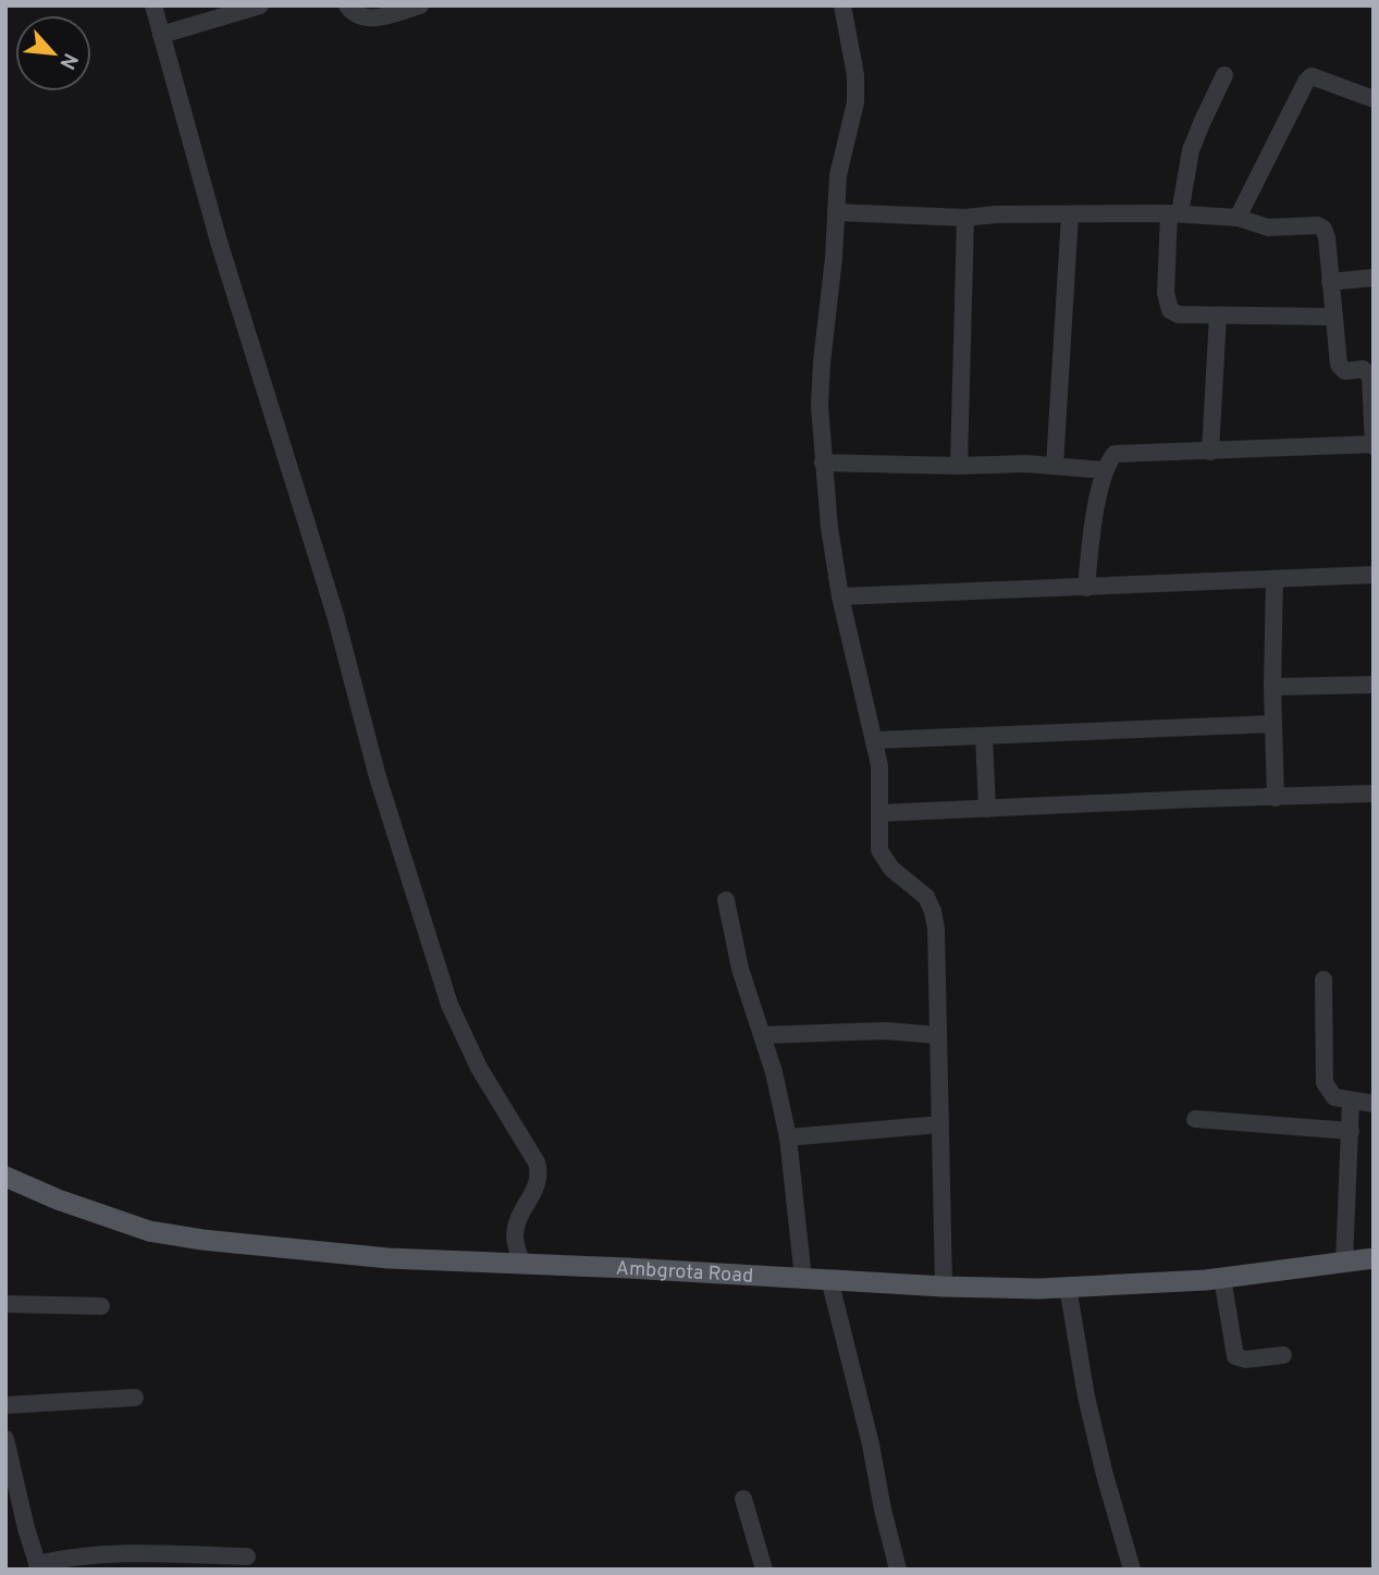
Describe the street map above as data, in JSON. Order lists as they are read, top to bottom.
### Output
{
  "streets": {
    "main road": ["Ambgrota Road"]
  },
  "north": "bottom right"
}
